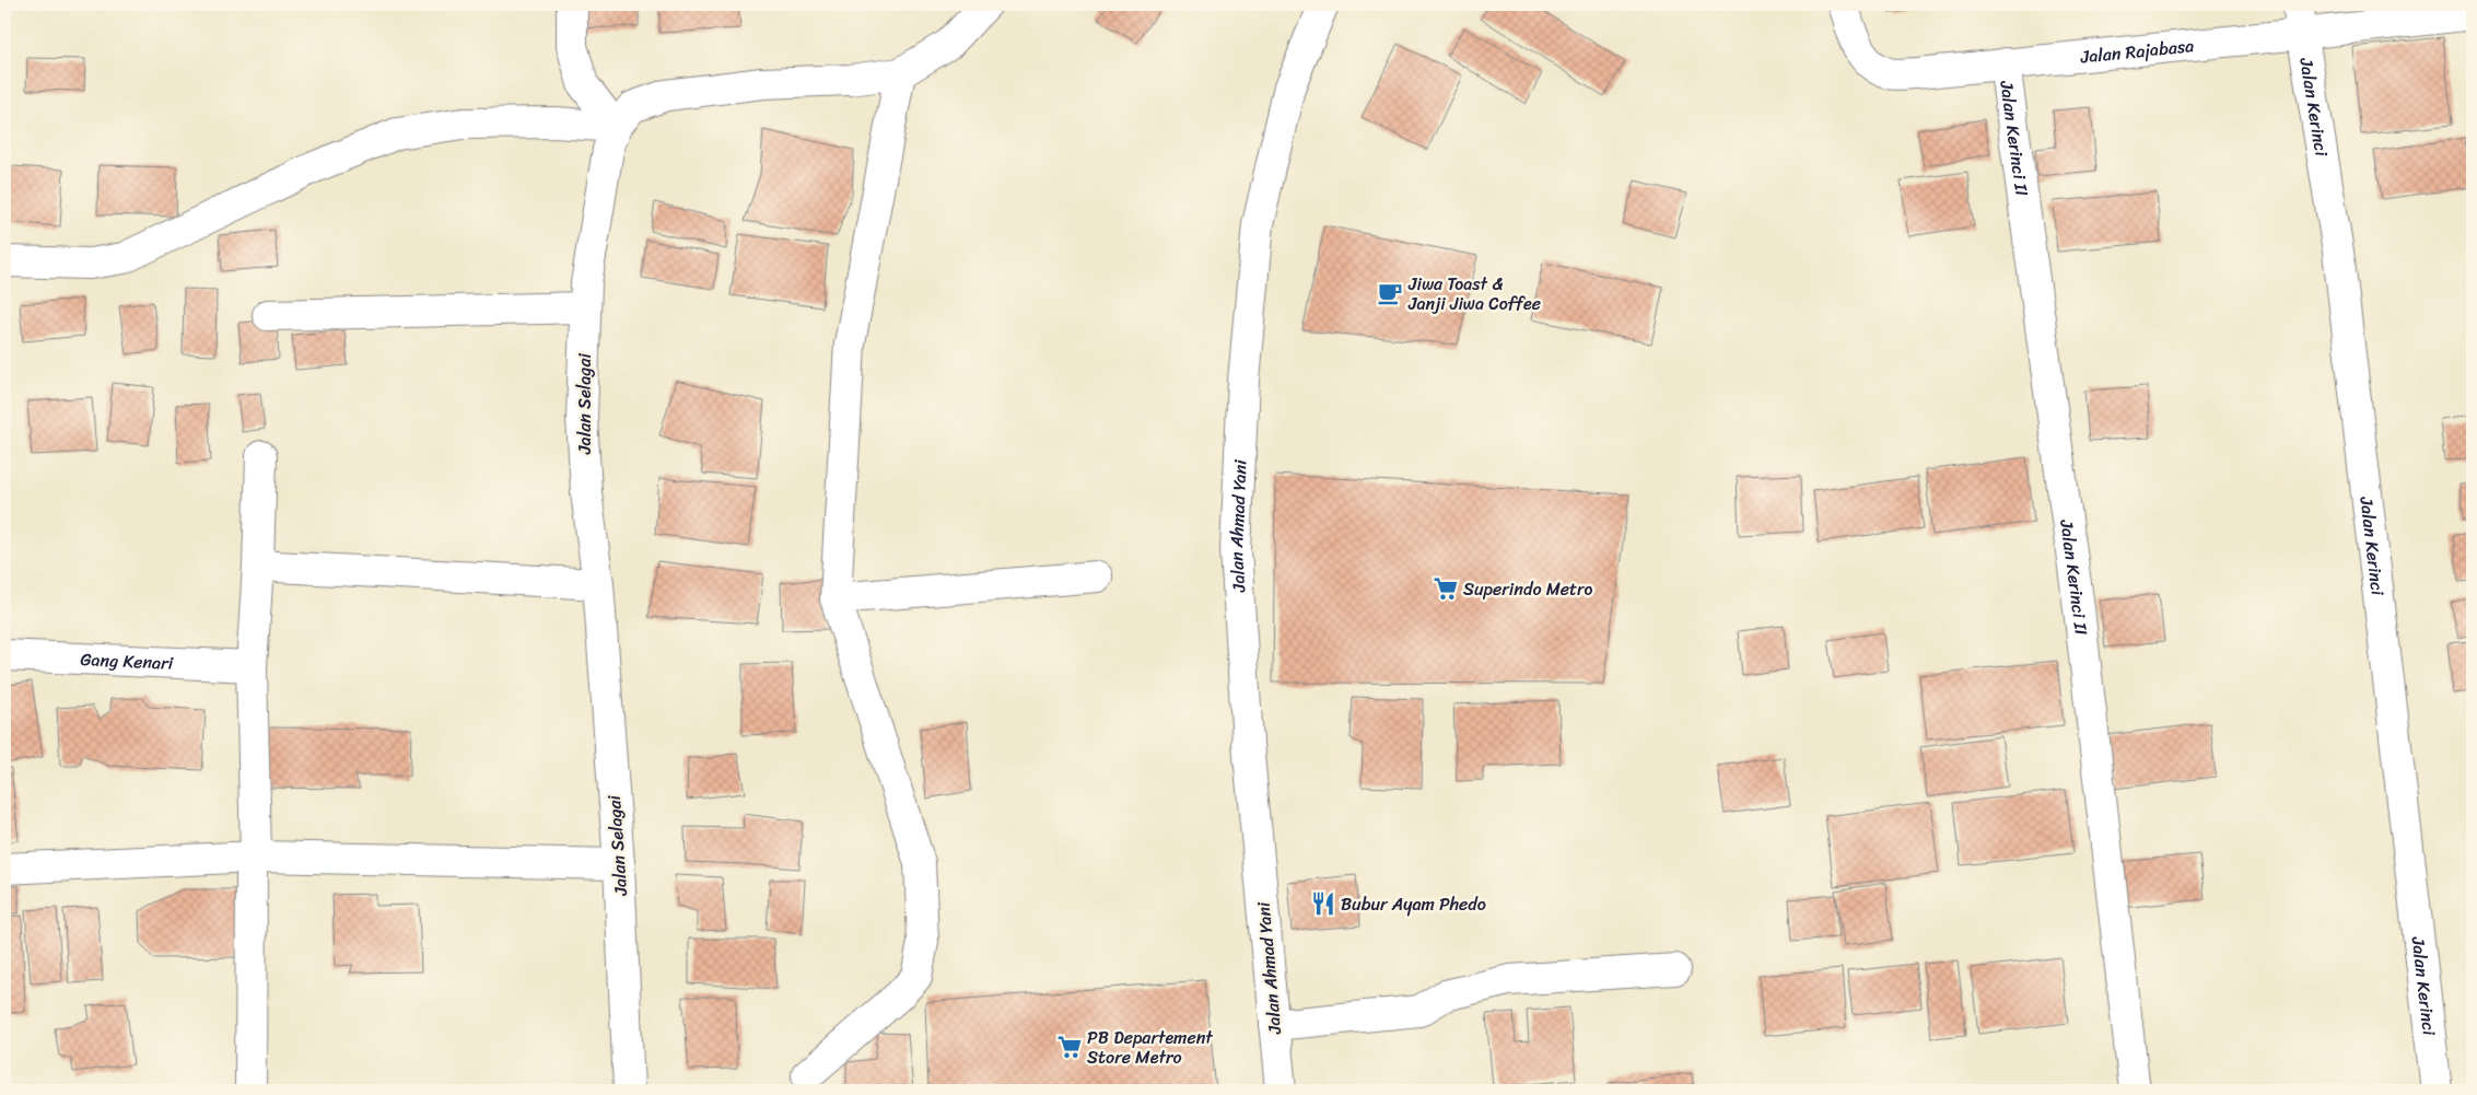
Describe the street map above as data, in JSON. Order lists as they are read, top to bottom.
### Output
{
  "streets": {
    "street": [
      "Jalan Rajabasa",
      "Jalan Kerinci",
      "Jalan Kerinci II",
      "Jalan Selagai",
      "Jalan Ahmad Yani",
      "Gang Kenari"
    ]
  },
  "crossings": [
    ["Jalan Rajabasa", "Jalan Kerinci"],
    ["Jalan Rajabasa", "Jalan Kerinci II"]
  ],
  "places": {
    "cafe": ["Jiwa Toast & Janji Jiwa Coffee"],
    "supermarket": ["Superindo Metro", "PB Departement Store Metro"],
    "restaurant": ["Bubur Ayam Phedo"]
  }
}
